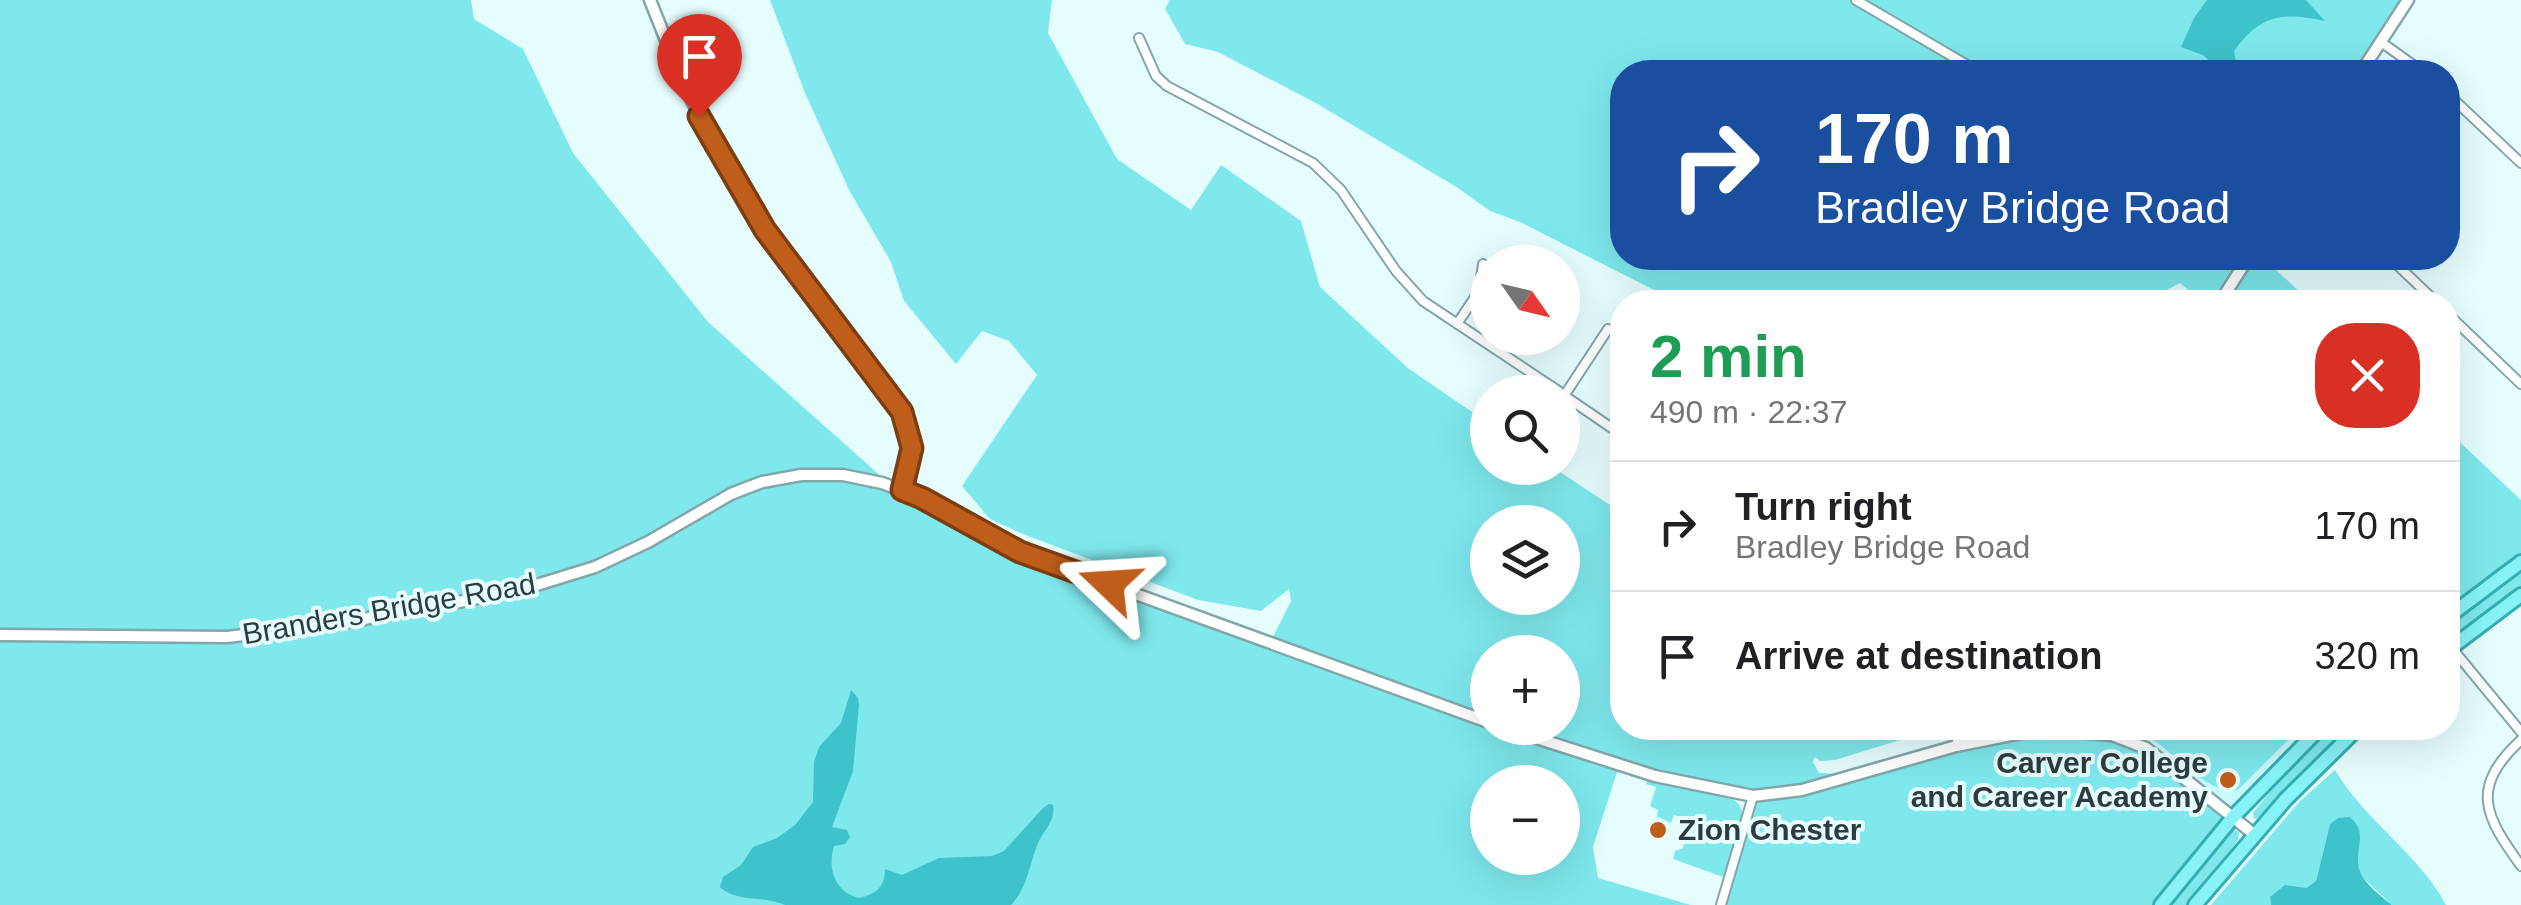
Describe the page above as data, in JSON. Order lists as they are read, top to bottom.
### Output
{
  "streets": {
    "street": ["Branders Bridge Road"]
  },
  "places": ["Carver College and Career Academy", "Zion Chester"],
  "north": "bottom right",
  "page": {
    "turn": ["170 m", "Bradley Bridge Road"],
    "map_buttons": ["+", "−"],
    "heading": ["2 min", "490 m · 22:37"],
    "list": [
      {
        "name": "Turn right",
        "note": "Bradley Bridge Road",
        "value": "170 m"
      },
      {
        "name": "Arrive at destination",
        "value": "320 m"
      }
    ]
  }
}
